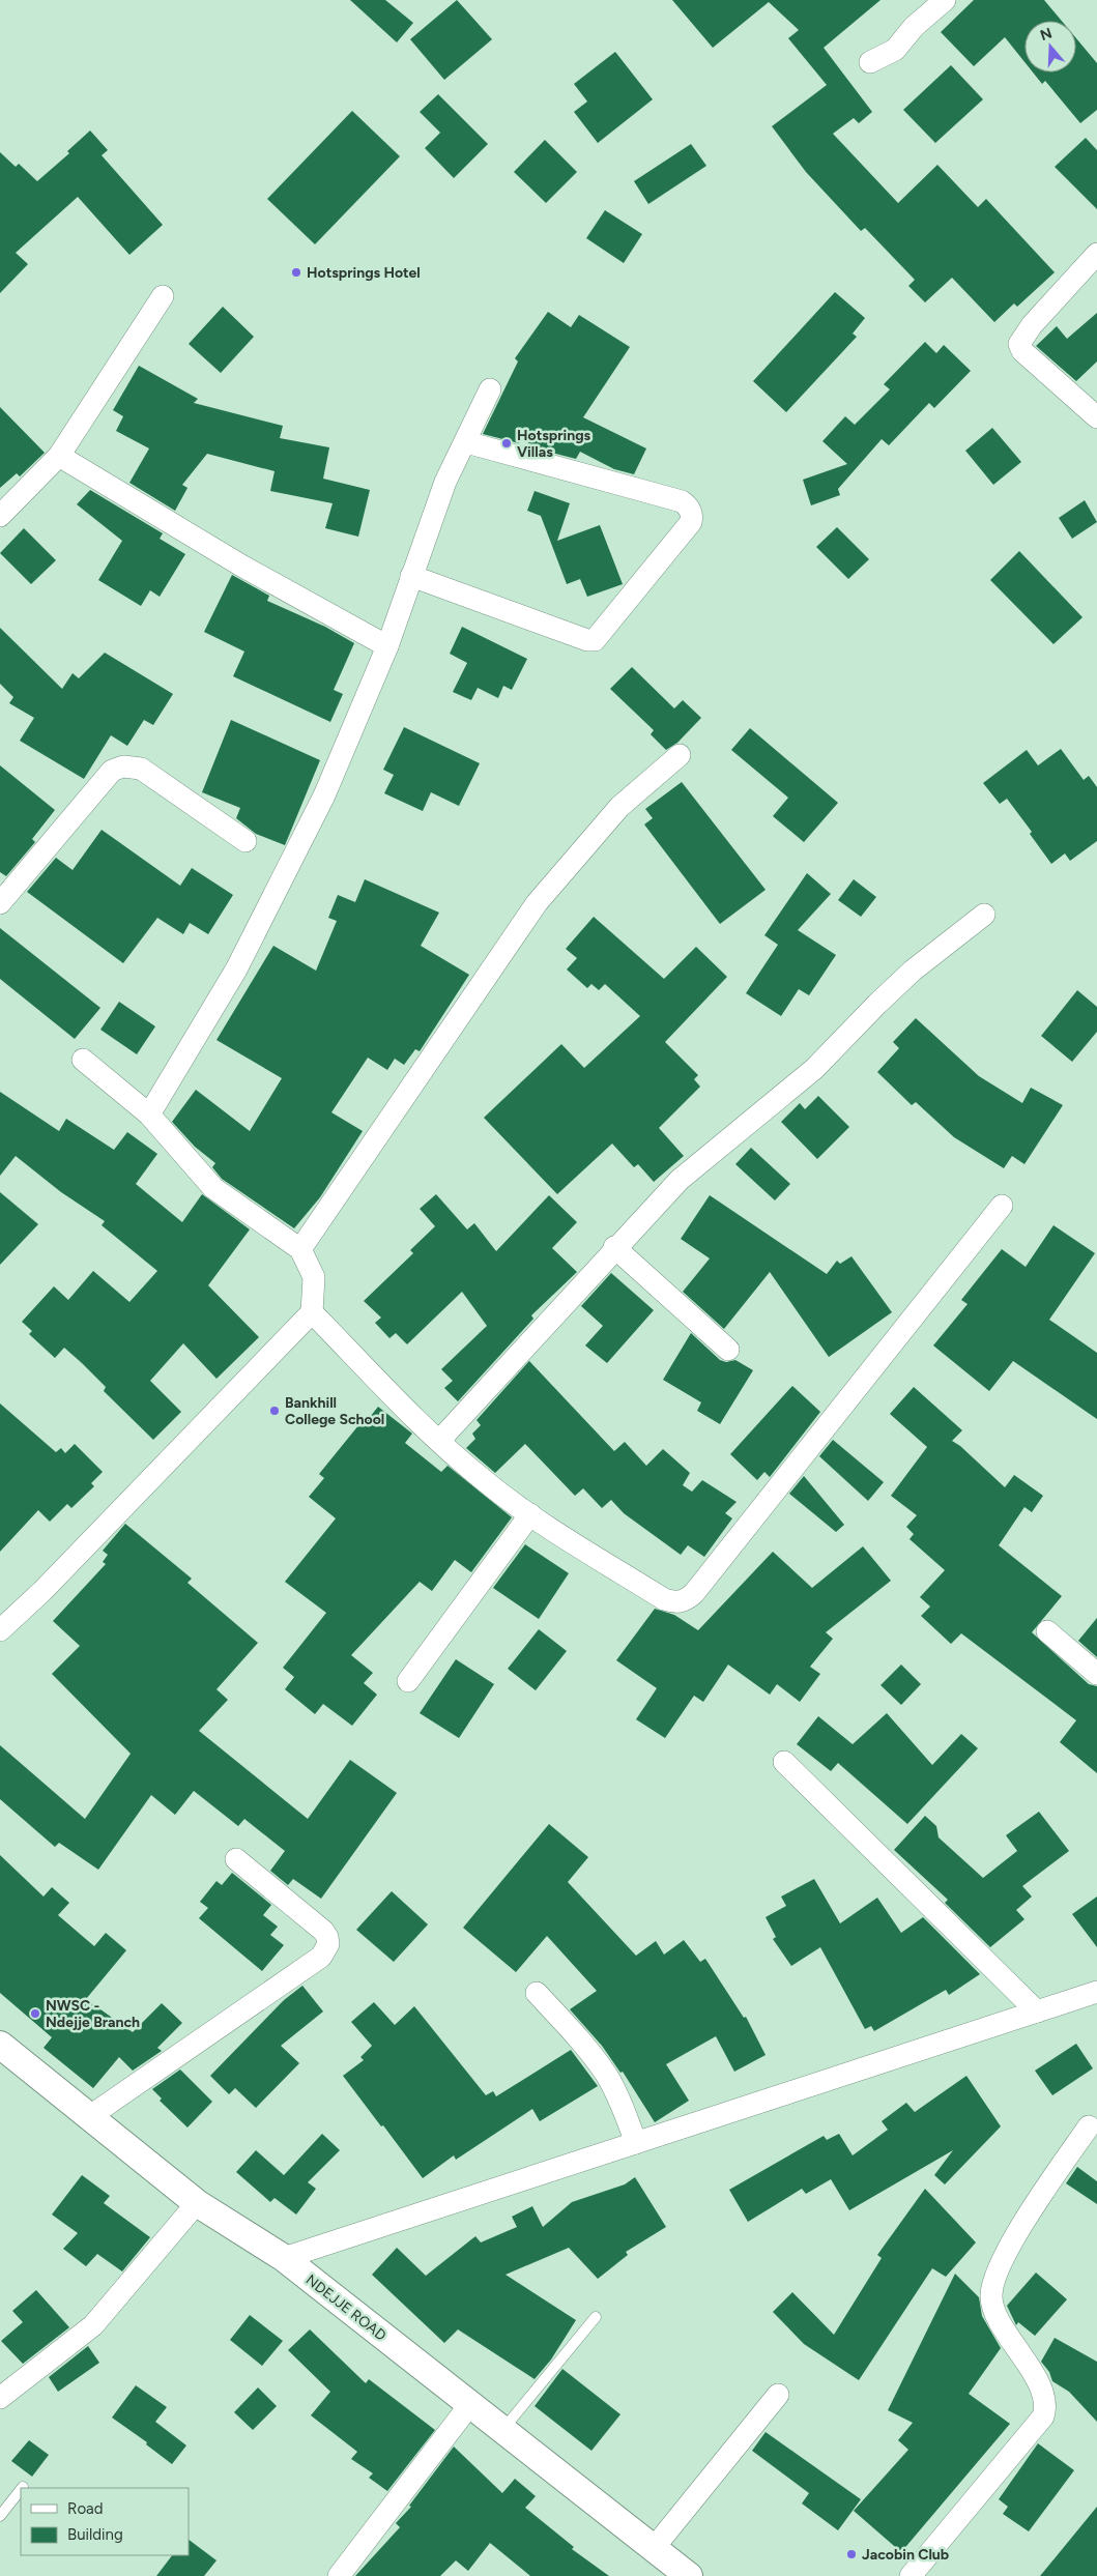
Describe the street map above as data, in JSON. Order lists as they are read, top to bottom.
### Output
{
  "streets": {
    "street": ["NDEJJE ROAD"]
  },
  "places": [
    "Hotsprings Hotel",
    "Hotsprings Villas",
    "Bankhill College School",
    "NWSC - Ndejje Branch",
    "Jacobin Club"
  ],
  "legend": ["Road", "Building"],
  "north": "top"
}
